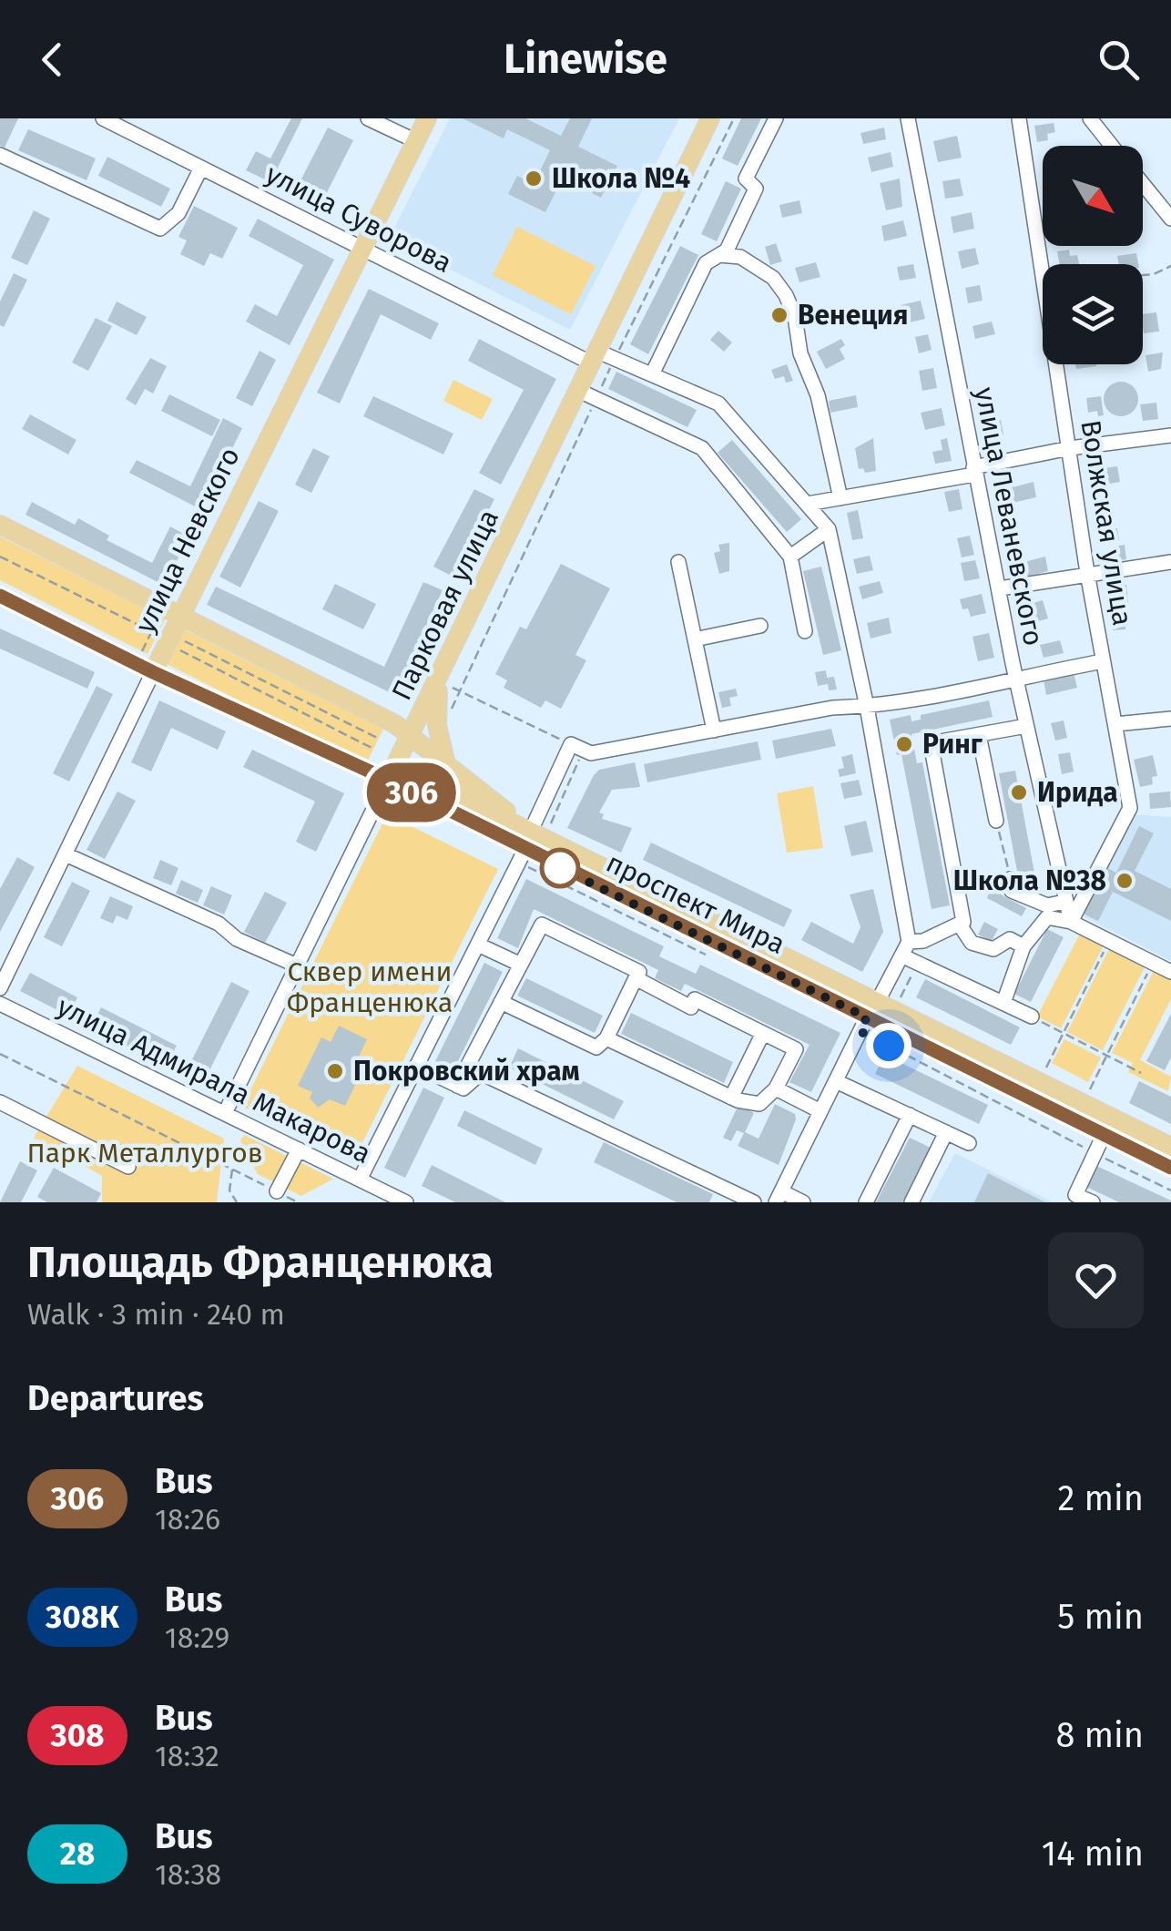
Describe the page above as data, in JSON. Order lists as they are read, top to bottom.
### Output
{
  "streets": {
    "main road": ["улица Невского", "Парковая улица", "проспект Мира"],
    "street": [
      "улица Суворова",
      "улица Леваневского",
      "Волжская улица",
      "улица Адмирала Макарова"
    ]
  },
  "crossings": [
    ["улица Суворова", "улица Невского"],
    ["улица Суворова", "Парковая улица"],
    ["улица Леваневского", "Волжская улица"],
    ["улица Невского", "проспект Мира"],
    ["Парковая улица", "проспект Мира"],
    ["Парковая улица", "улица Адмирала Макарова"]
  ],
  "parks": ["Сквер имени Франценюка", "Парк Металлургов"],
  "places": [
    "Школа №4",
    "Венеция",
    "Ринг",
    "Ирида",
    "Школа №38",
    "Покровский храм"
  ],
  "lines": ["bus line 306"],
  "north": "bottom right",
  "page": {
    "header": "Linewise",
    "on_map": "306",
    "heading": [
      ["Площадь Франценюка", "Walk · 3 min · 240 m"],
      "Departures"
    ],
    "list": [
      {
        "mark": "306",
        "name": "Bus",
        "note": "18:26",
        "value": "2 min"
      },
      {
        "mark": "308К",
        "name": "Bus",
        "note": "18:29",
        "value": "5 min"
      },
      {
        "mark": "308",
        "name": "Bus",
        "note": "18:32",
        "value": "8 min"
      },
      {
        "mark": "28",
        "name": "Bus",
        "note": "18:38",
        "value": "14 min"
      }
    ]
  }
}
